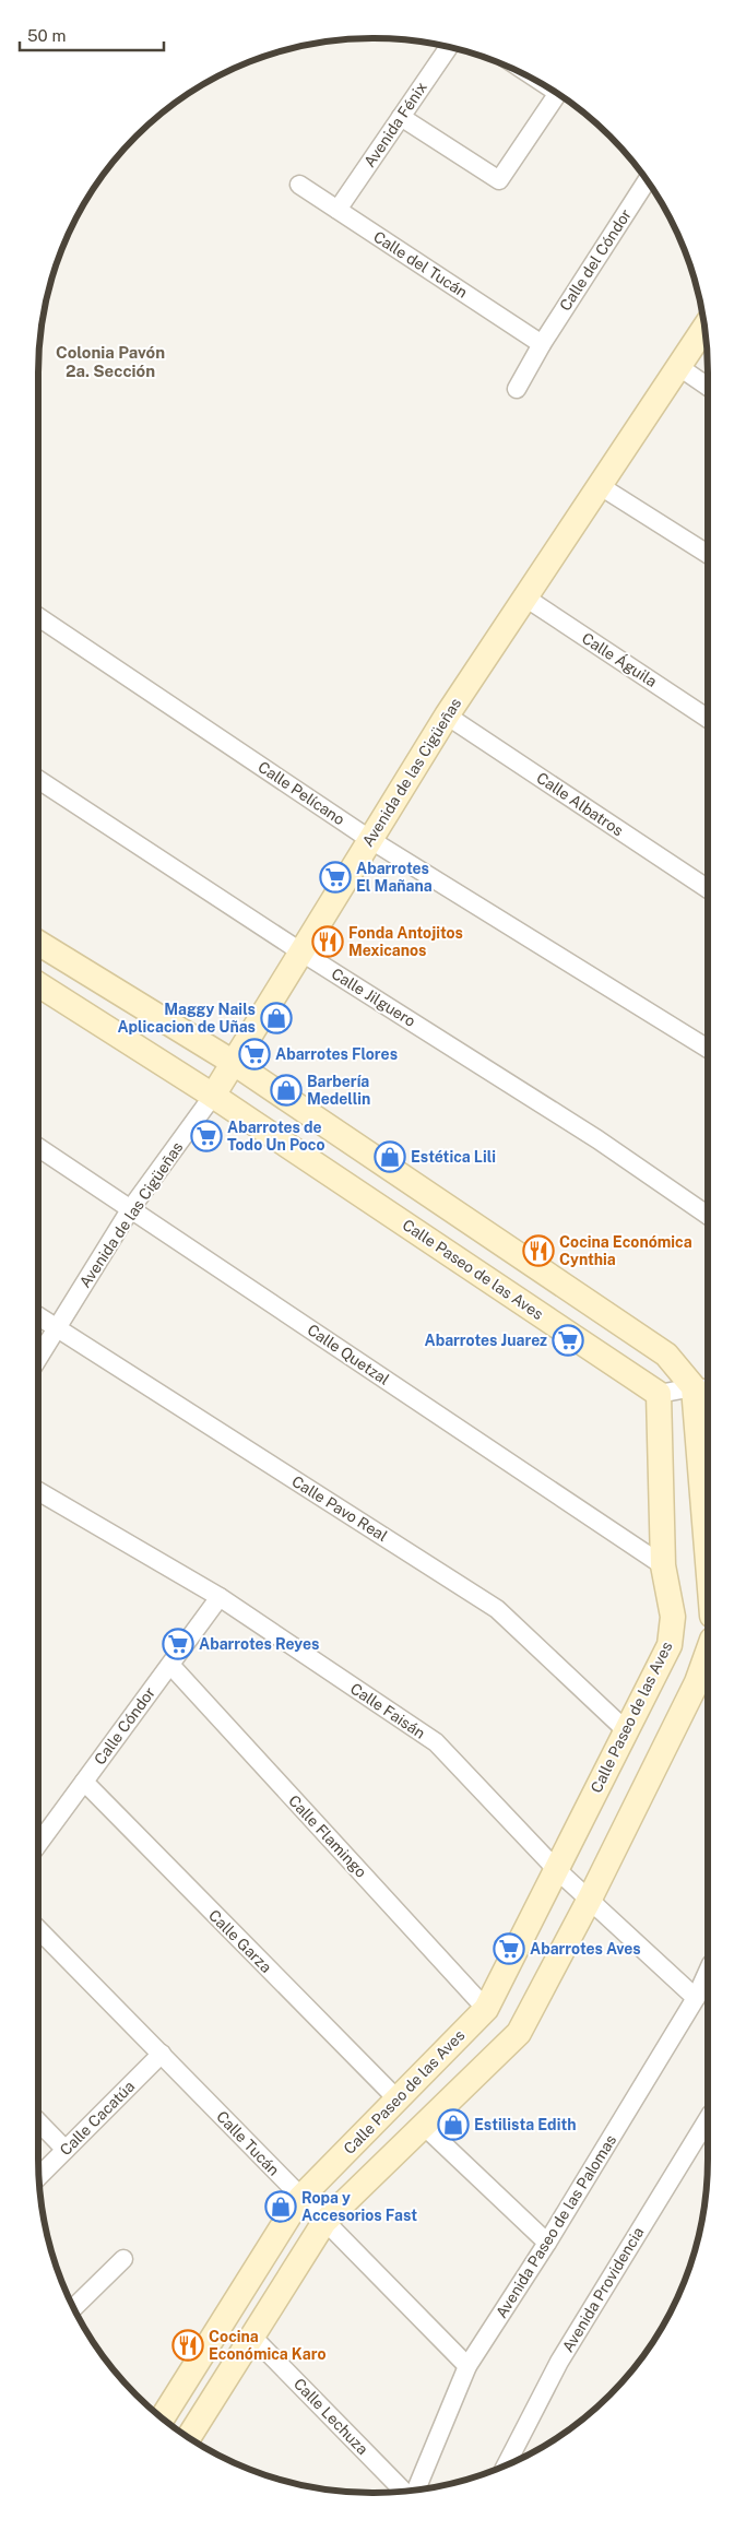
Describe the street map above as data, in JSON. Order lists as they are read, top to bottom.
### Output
{
  "streets": {
    "street": [
      "Avenida Fénix",
      "Calle del Cóndor",
      "Calle del Tucán",
      "Calle Águila",
      "Avenida de las Cigüeñas",
      "Calle Pelícano",
      "Calle Albatros",
      "Calle Jilguero",
      "Calle Paseo de las Aves",
      "Calle Quetzal",
      "Calle Pavo Real",
      "Calle Faisán",
      "Calle Cóndor",
      "Calle Flamingo",
      "Calle Garza",
      "Calle Cacatúa",
      "Calle Tucán",
      "Avenida Paseo de las Palomas",
      "Avenida Providencia",
      "Calle Lechuza"
    ]
  },
  "crossings": [
    ["Avenida Fénix", "Calle del Tucán"],
    ["Calle del Cóndor", "Calle del Tucán"],
    ["Calle Águila", "Avenida de las Cigüeñas"],
    ["Avenida de las Cigüeñas", "Calle Pelícano"],
    ["Avenida de las Cigüeñas", "Calle Albatros"],
    ["Avenida de las Cigüeñas", "Calle Jilguero"],
    ["Avenida de las Cigüeñas", "Calle Paseo de las Aves"],
    ["Avenida de las Cigüeñas", "Calle Quetzal"],
    ["Avenida de las Cigüeñas", "Calle Pavo Real"],
    ["Calle Paseo de las Aves", "Calle Quetzal"],
    ["Calle Paseo de las Aves", "Calle Pavo Real"],
    ["Calle Paseo de las Aves", "Calle Faisán"],
    ["Calle Paseo de las Aves", "Calle Flamingo"],
    ["Calle Paseo de las Aves", "Calle Garza"],
    ["Calle Paseo de las Aves", "Calle Tucán"],
    ["Calle Faisán", "Calle Cóndor"],
    ["Calle Faisán", "Avenida Paseo de las Palomas"],
    ["Calle Cóndor", "Calle Flamingo"],
    ["Calle Cóndor", "Calle Garza"],
    ["Calle Cacatúa", "Calle Tucán"],
    ["Calle Tucán", "Avenida Paseo de las Palomas"]
  ],
  "districts": ["Colonia Pavón 2a. Sección"],
  "places": {
    "supermarket": [
      "Abarrotes El Mañana",
      "Abarrotes Flores",
      "Abarrotes de Todo Un Poco",
      "Abarrotes Juarez",
      "Abarrotes Reyes",
      "Abarrotes Aves"
    ],
    "restaurant": ["Fonda Antojitos Mexicanos", "Cocina Económica Cynthia", "Cocina Económica Karo"],
    "shop": [
      "Maggy Nails Aplicacion de Uñas",
      "Barbería Medellin",
      "Estética Lili",
      "Estilista Edith",
      "Ropa y Accesorios Fast"
    ]
  },
  "scale_bar": "50 m"
}
